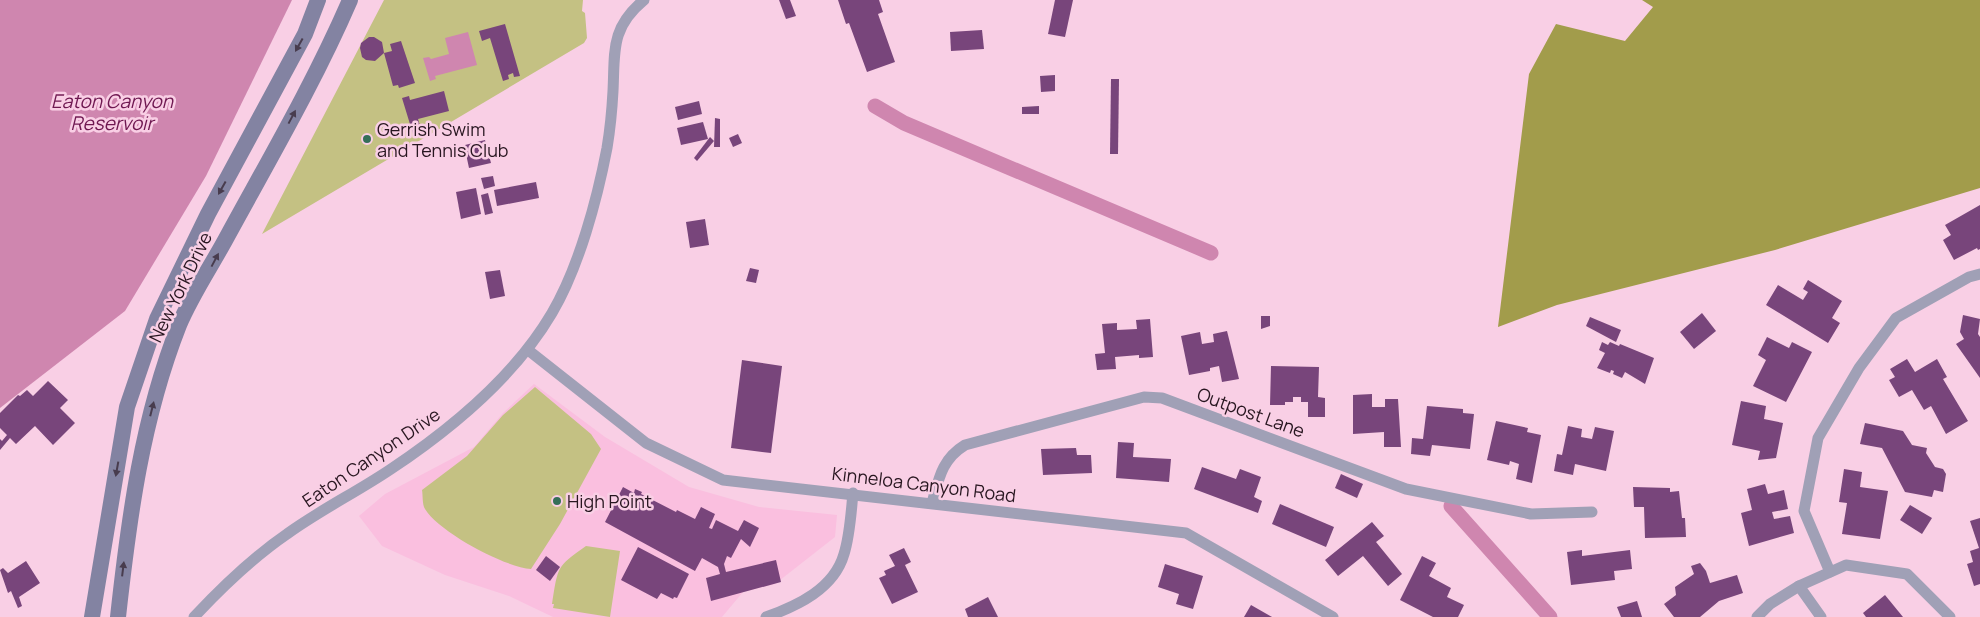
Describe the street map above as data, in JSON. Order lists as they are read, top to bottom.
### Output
{
  "streets": {
    "main road": ["New York Drive"],
    "street": ["Outpost Lane", "Eaton Canyon Drive", "Kinneloa Canyon Road"]
  },
  "crossings": [
    ["Outpost Lane", "Kinneloa Canyon Road"],
    ["Eaton Canyon Drive", "Kinneloa Canyon Road"]
  ],
  "water": ["Eaton Canyon Reservoir"],
  "places": ["Gerrish Swim and Tennis Club", "High Point"]
}
